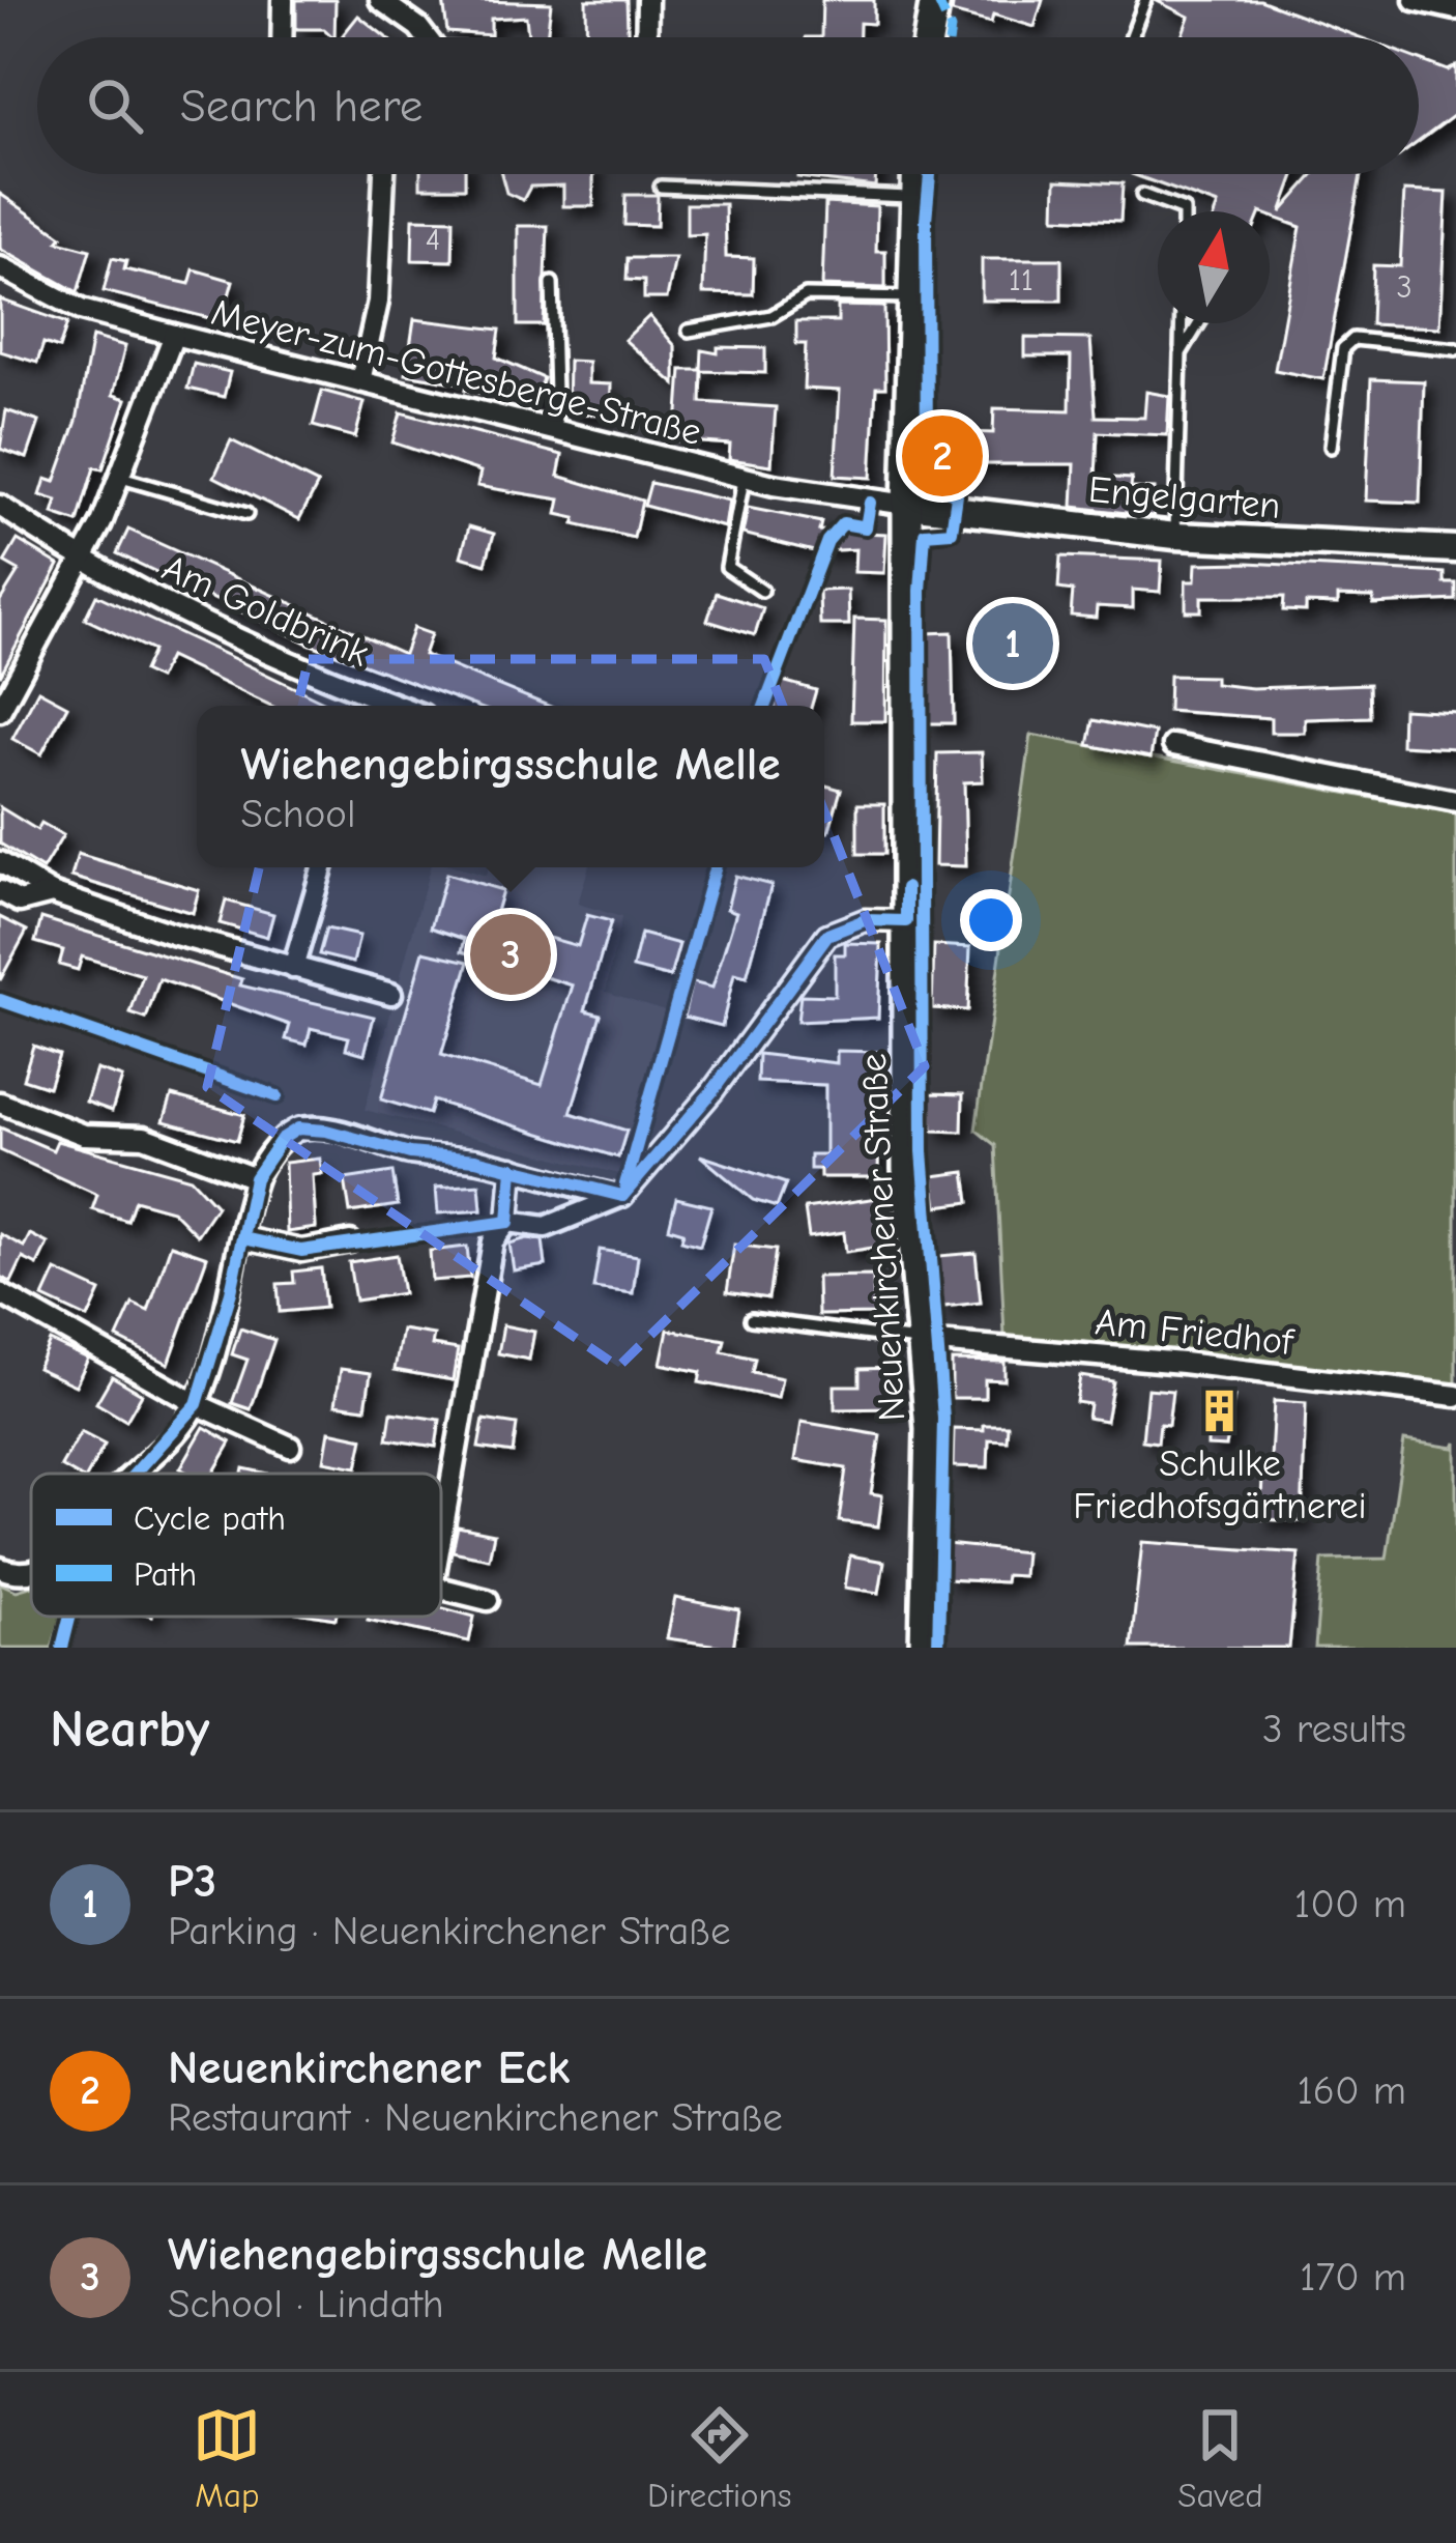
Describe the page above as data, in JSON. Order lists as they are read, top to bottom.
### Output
{
  "streets": {
    "main road": ["Neuenkirchener Straße"],
    "street": [
      "Meyer-zum-Gottesberge-Straße",
      "Engelgarten",
      "Am Goldbrink",
      "Am Friedhof"
    ]
  },
  "crossings": [
    ["Meyer-zum-Gottesberge-Straße", "Engelgarten"],
    ["Meyer-zum-Gottesberge-Straße", "Neuenkirchener Straße"],
    ["Engelgarten", "Neuenkirchener Straße"],
    ["Neuenkirchener Straße", "Am Friedhof"]
  ],
  "places": {
    "building": ["Schulke Friedhofsgärtnerei"]
  },
  "house_numbers": ["4", "11", "3"],
  "legend": ["Cycle path", "Path"],
  "north": "top",
  "page": {
    "search": "Search here",
    "pins": ["2", "1", "3"],
    "popup": ["Wiehengebirgsschule Melle", "School"],
    "heading": ["Nearby", "3 results"],
    "list": [
      {
        "mark": "1",
        "name": "P3",
        "note": "Parking · Neuenkirchener Straße",
        "value": "100 m"
      },
      {
        "mark": "2",
        "name": "Neuenkirchener Eck",
        "note": "Restaurant · Neuenkirchener Straße",
        "value": "160 m"
      },
      {
        "mark": "3",
        "name": "Wiehengebirgsschule Melle",
        "note": "School · Lindath",
        "value": "170 m"
      }
    ],
    "nav": ["Map", "Directions", "Saved"]
  }
}
